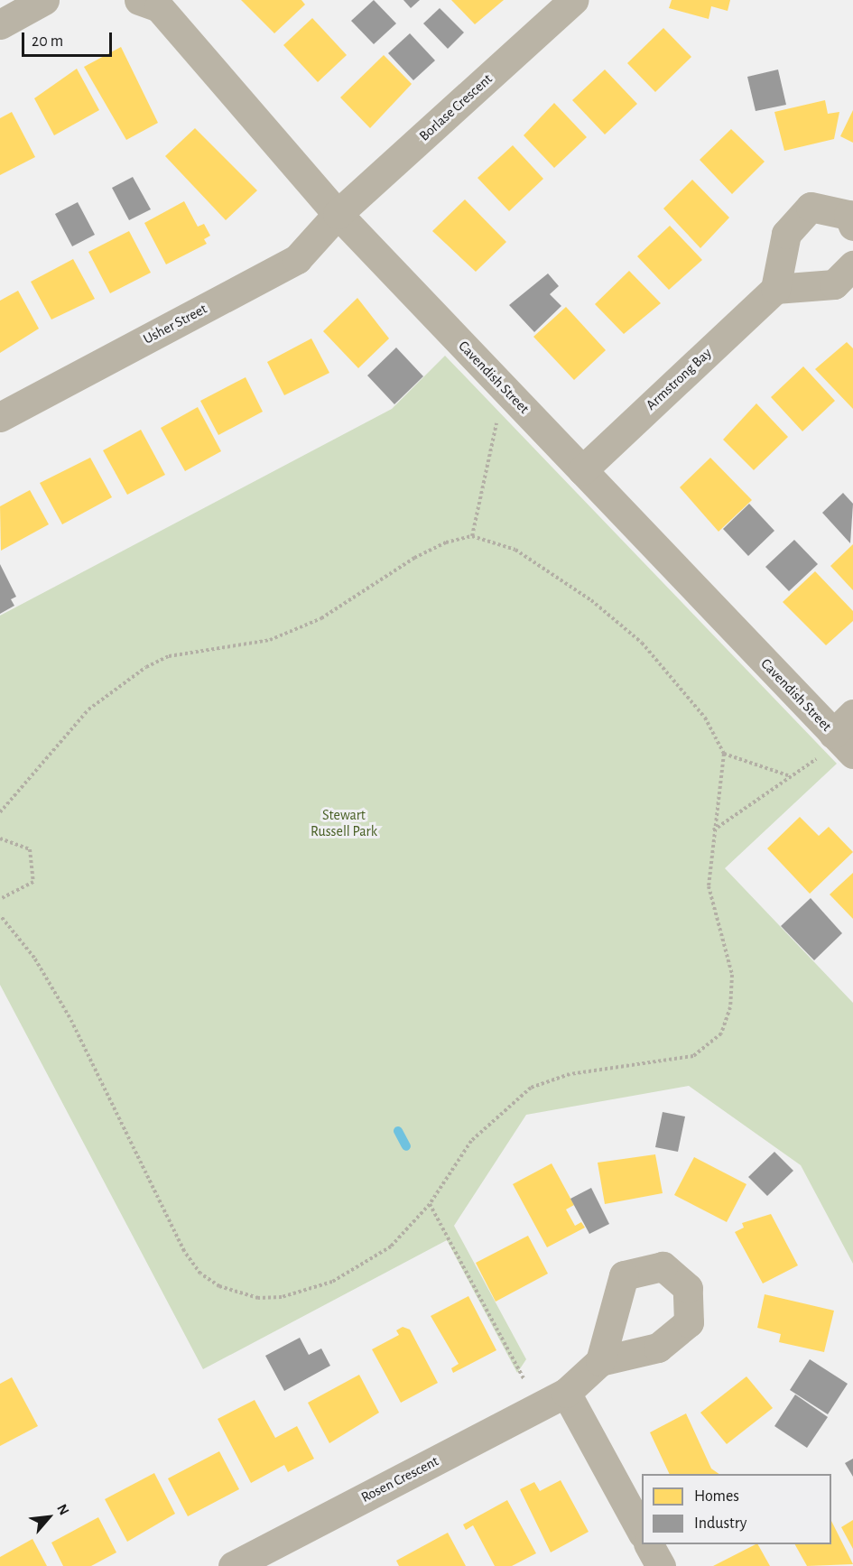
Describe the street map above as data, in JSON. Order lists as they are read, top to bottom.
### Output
{
  "streets": {
    "street": [
      "Borlase Crescent",
      "Usher Street",
      "Cavendish Street",
      "Armstrong Bay",
      "Rosen Crescent"
    ]
  },
  "crossings": [
    ["Borlase Crescent", "Usher Street"],
    ["Borlase Crescent", "Cavendish Street"],
    ["Usher Street", "Cavendish Street"],
    ["Cavendish Street", "Armstrong Bay"]
  ],
  "parks": ["Stewart Russell Park"],
  "legend": ["Homes", "Industry"],
  "scale_bar": "20 m",
  "north": "top right"
}
